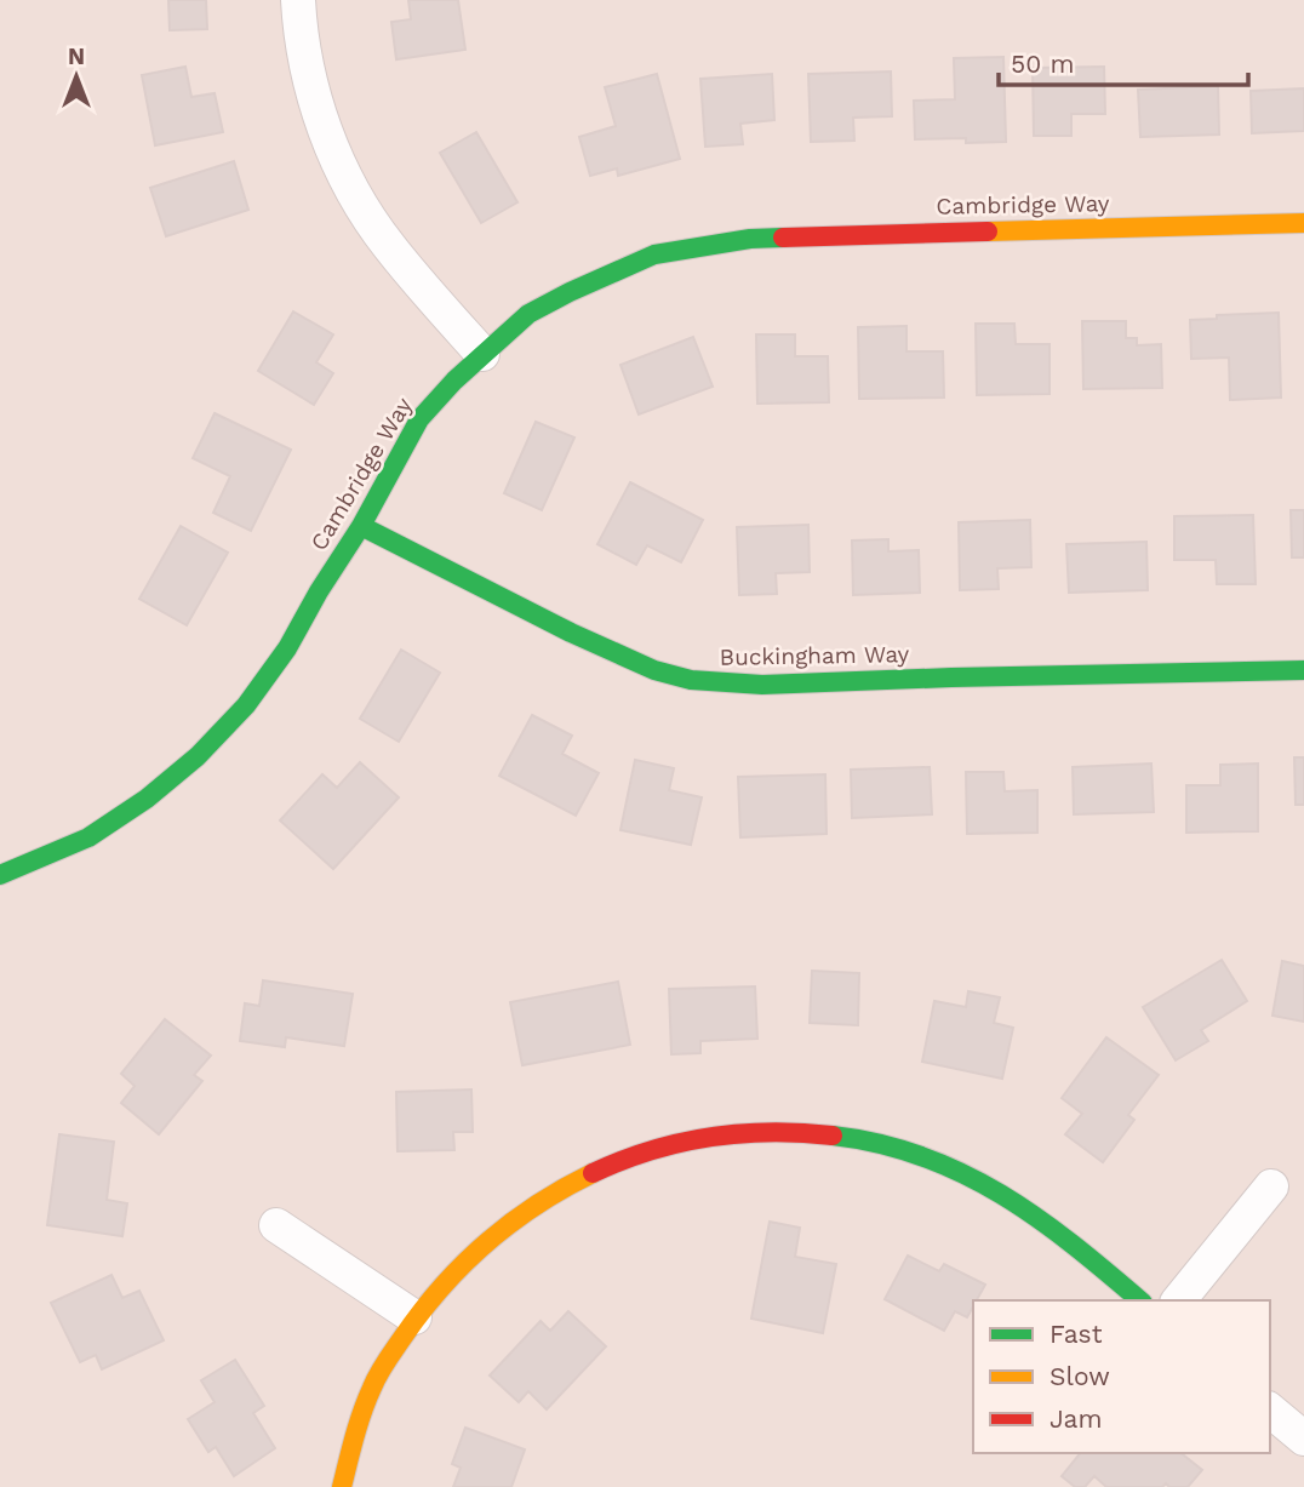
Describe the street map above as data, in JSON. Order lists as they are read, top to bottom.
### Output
{
  "streets": {
    "street": ["Cambridge Way", "Buckingham Way"]
  },
  "crossings": [
    ["Cambridge Way", "Buckingham Way"]
  ],
  "legend": ["Fast", "Slow", "Jam"],
  "scale_bar": "50 m",
  "north": "top"
}
